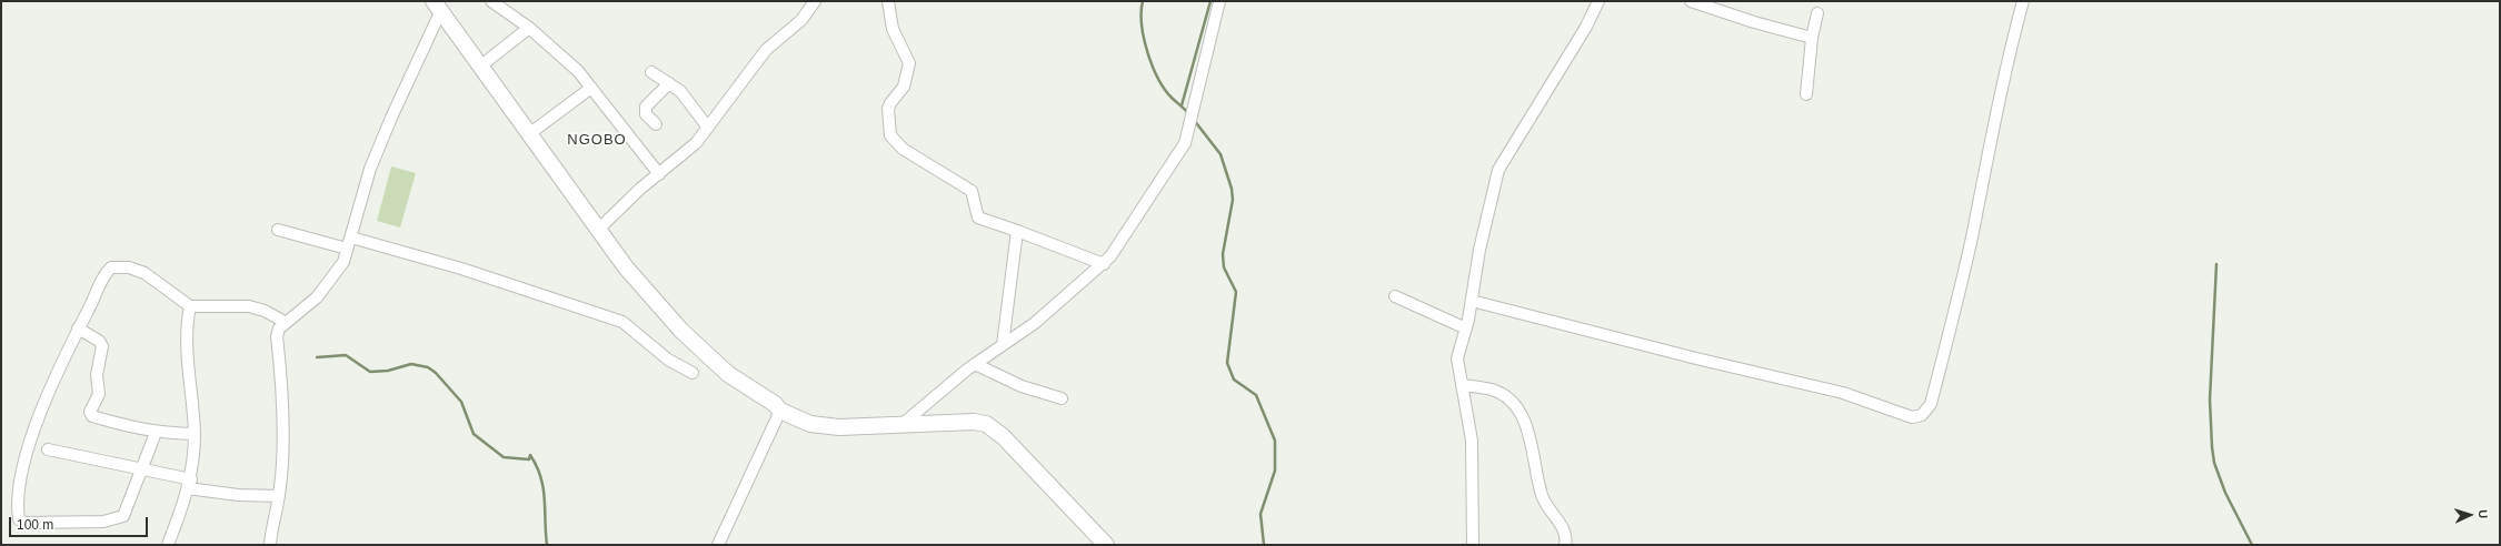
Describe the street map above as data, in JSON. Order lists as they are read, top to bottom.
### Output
{
  "districts": ["NGOBO"],
  "scale_bar": "100 m",
  "north": "right"
}
